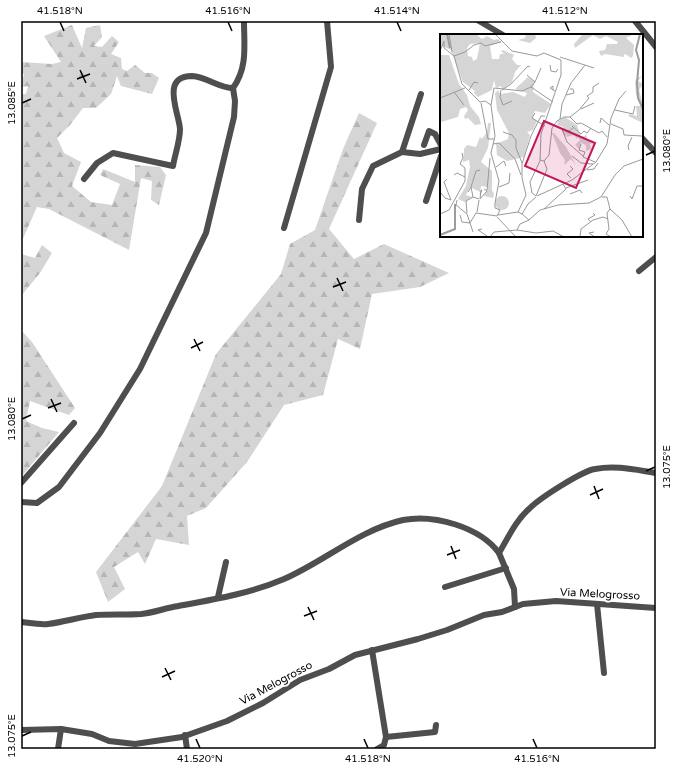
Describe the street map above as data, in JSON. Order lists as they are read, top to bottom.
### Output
{
  "streets": {
    "street": ["Via Melogrosso"]
  },
  "coordinates": [
    "41.518°N",
    "41.516°N",
    "41.514°N",
    "41.512°N",
    "13.085°E",
    "13.080°E",
    "13.075°E",
    "41.520°N"
  ]
}
